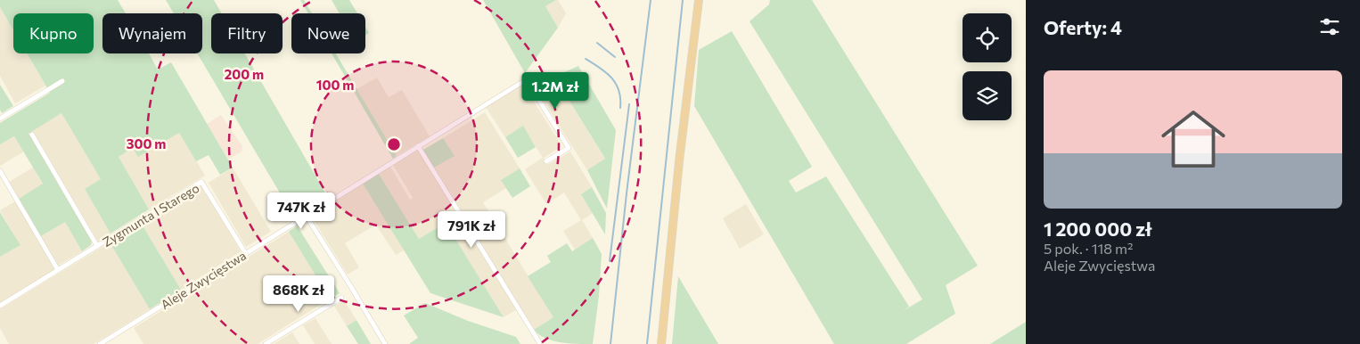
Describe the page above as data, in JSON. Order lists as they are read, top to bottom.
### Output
{
  "streets": {
    "street": ["Zygmunta I Starego", "Aleje Zwycięstwa"]
  },
  "crossings": [
    ["Zygmunta I Starego", "Aleje Zwycięstwa"]
  ],
  "page": {
    "heading": "Oferty: 4",
    "chip": [
      "Kupno",
      "Wynajem",
      "Filtry",
      "Nowe"
    ],
    "list": [
      {
        "name": "1 200 000 zł",
        "note": "5 pok. · 118 m² · Aleje Zwycięstwa"
      }
    ],
    "price": [
      "1.2M zł",
      "747K zł",
      "791K zł",
      "868K zł"
    ]
  },
  "rings": ["200 m", "100 m", "300 m"]
}
